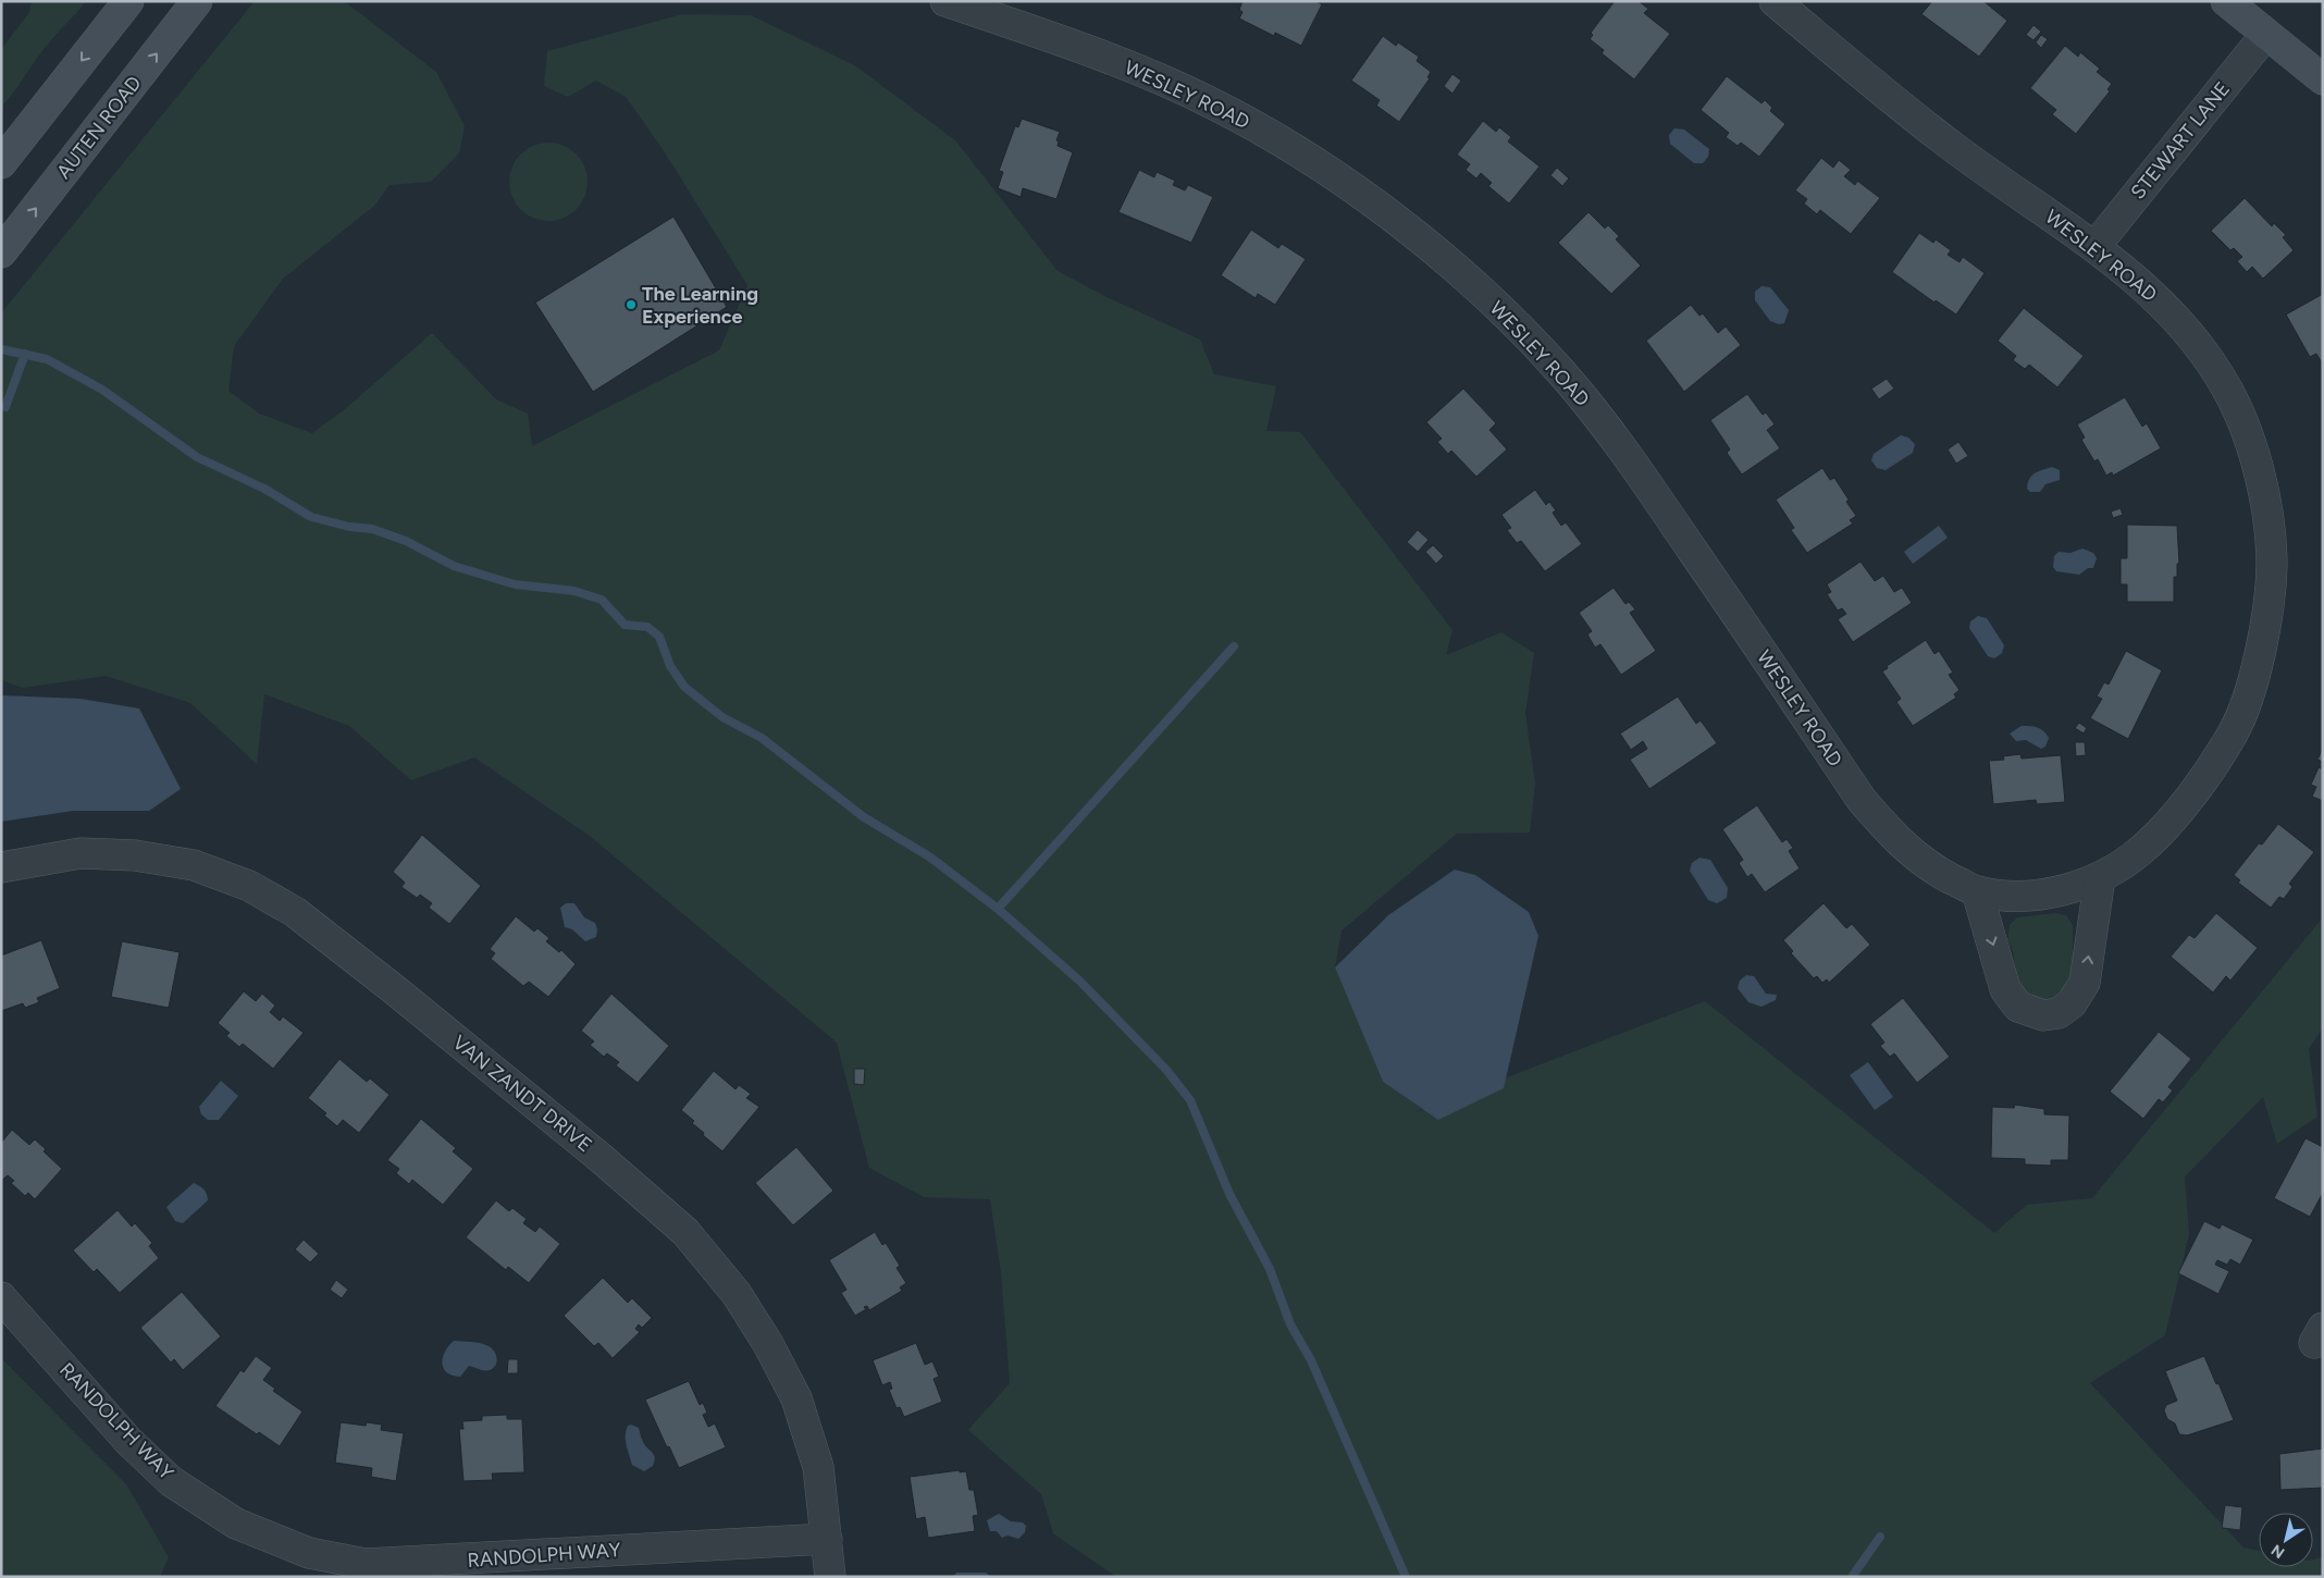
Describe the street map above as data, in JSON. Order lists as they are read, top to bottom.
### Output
{
  "streets": {
    "street": [
      "WESLEY ROAD",
      "AUTEN ROAD",
      "STEWART LANE",
      "VAN ZANDT DRIVE",
      "RANDOLPH WAY"
    ]
  },
  "crossings": [
    ["WESLEY ROAD", "STEWART LANE"],
    ["VAN ZANDT DRIVE", "RANDOLPH WAY"]
  ],
  "places": ["The Learning Experience"],
  "north": "bottom left"
}
